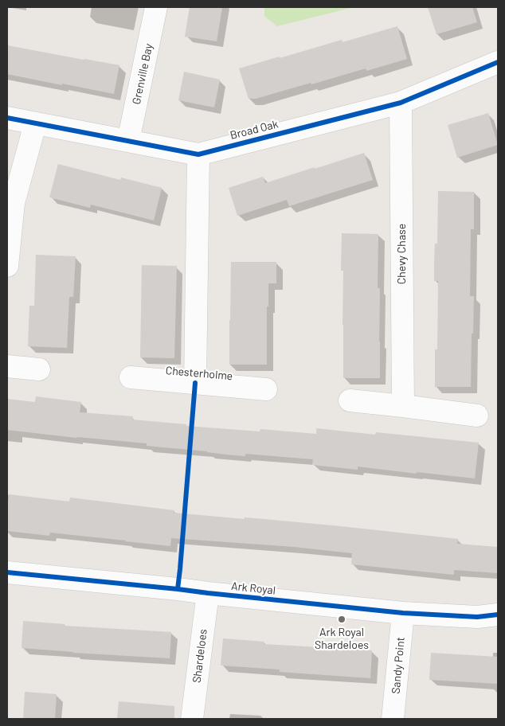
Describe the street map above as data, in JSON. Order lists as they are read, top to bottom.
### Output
{
  "streets": {
    "street": [
      "Grenville Bay",
      "Broad Oak",
      "Chevy Chase",
      "Chesterholme",
      "Ark Royal",
      "Shardeloes",
      "Sandy Point"
    ]
  },
  "crossings": [
    ["Grenville Bay", "Broad Oak"],
    ["Broad Oak", "Chevy Chase"],
    ["Broad Oak", "Chesterholme"],
    ["Ark Royal", "Shardeloes"],
    ["Ark Royal", "Sandy Point"]
  ],
  "places": ["Ark Royal Shardeloes"]
}
